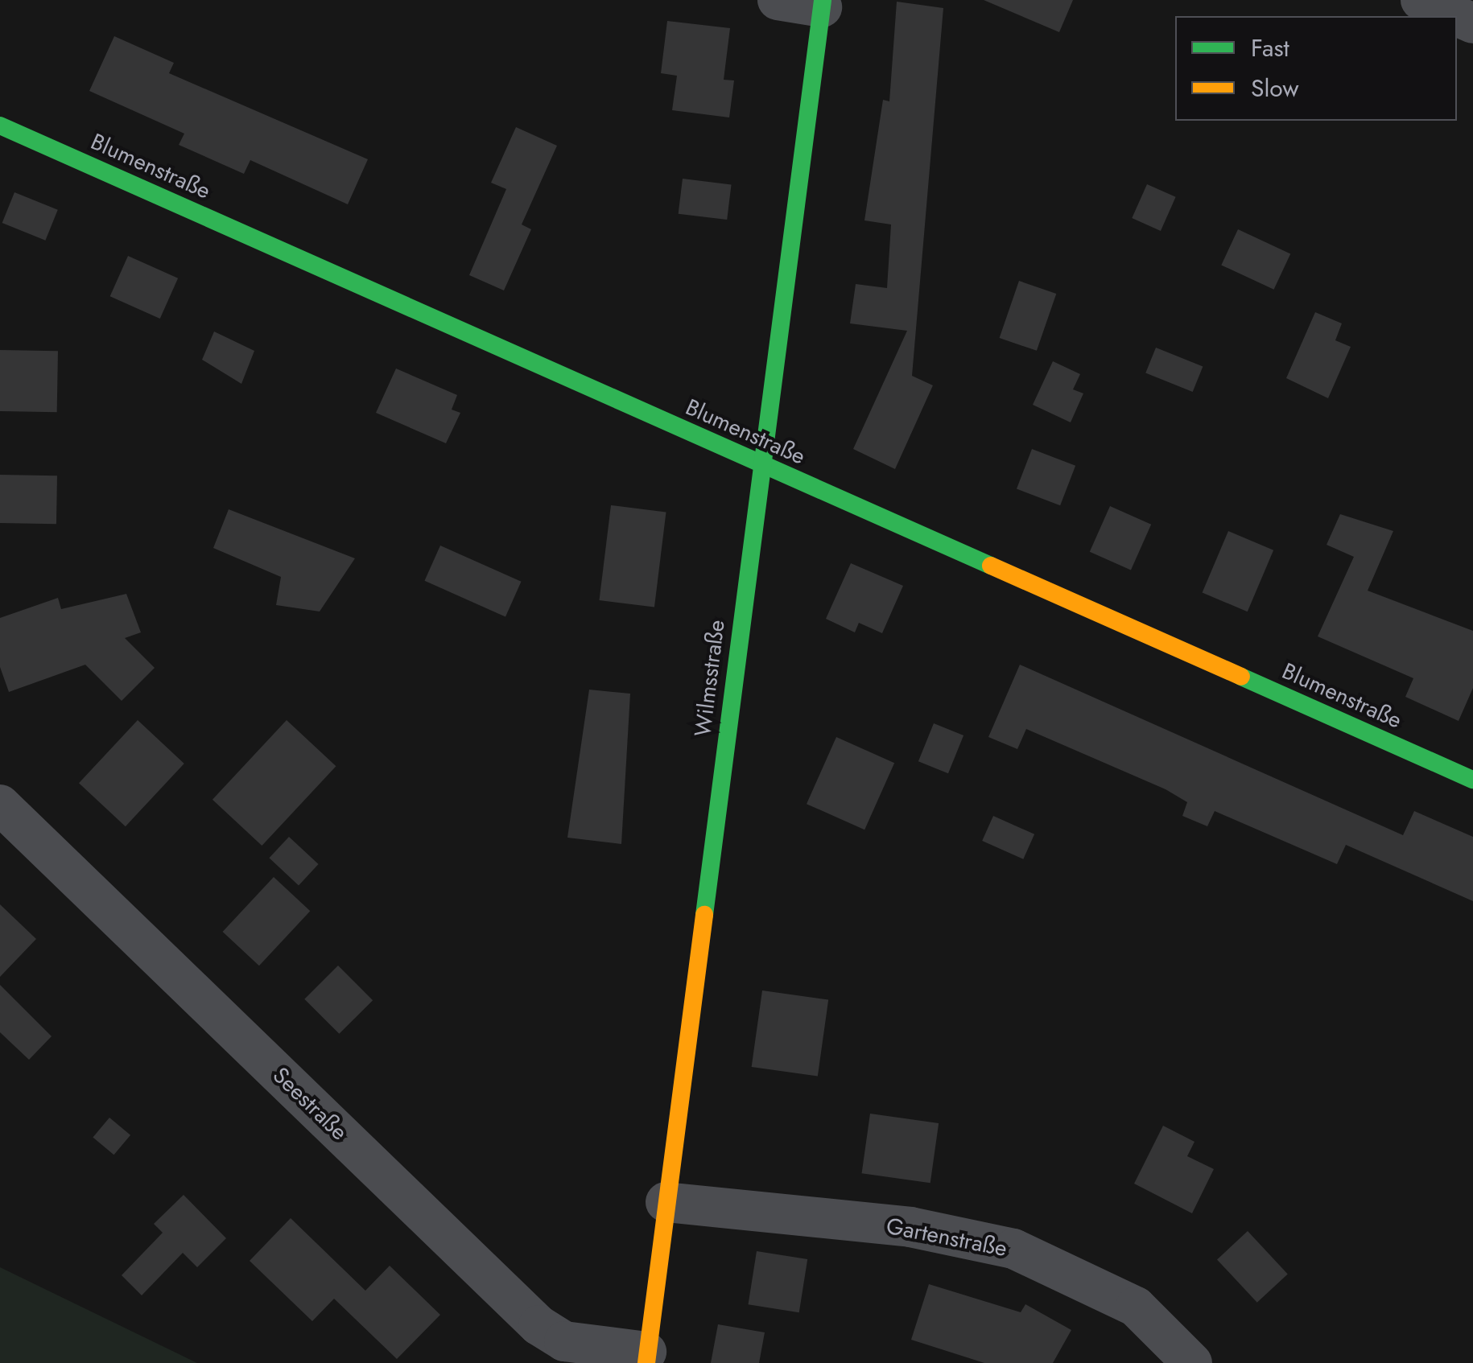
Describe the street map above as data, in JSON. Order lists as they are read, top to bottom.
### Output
{
  "streets": {
    "street": [
      "Blumenstraße",
      "Wilmsstraße",
      "Seestraße",
      "Gartenstraße"
    ]
  },
  "crossings": [
    ["Blumenstraße", "Wilmsstraße"],
    ["Wilmsstraße", "Seestraße"],
    ["Wilmsstraße", "Gartenstraße"]
  ],
  "legend": ["Fast", "Slow"]
}
